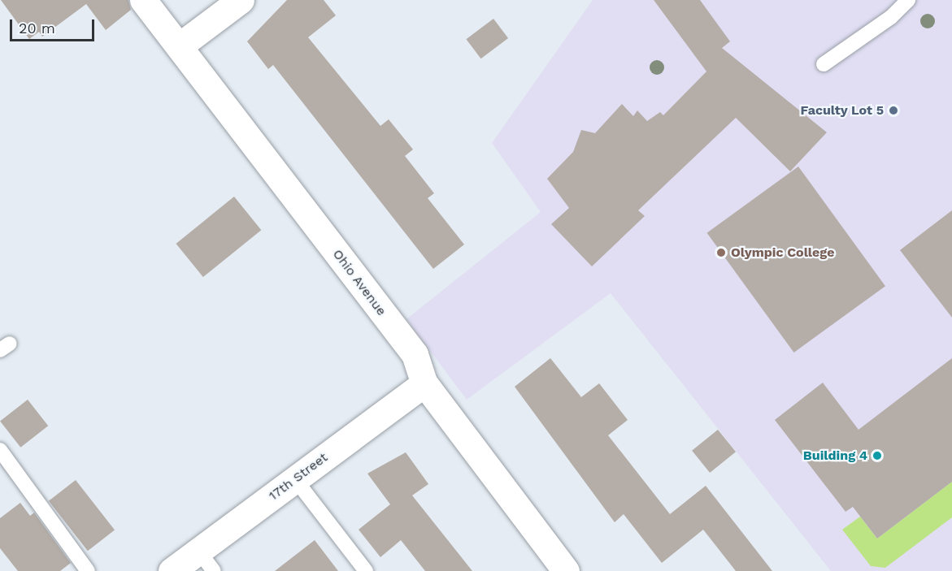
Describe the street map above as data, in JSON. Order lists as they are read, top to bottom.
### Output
{
  "streets": {
    "street": ["Ohio Avenue", "17th Street"]
  },
  "crossings": [
    ["Ohio Avenue", "17th Street"]
  ],
  "places": ["Faculty Lot 5", "Olympic College", "Building 4"],
  "scale_bar": "20 m"
}
